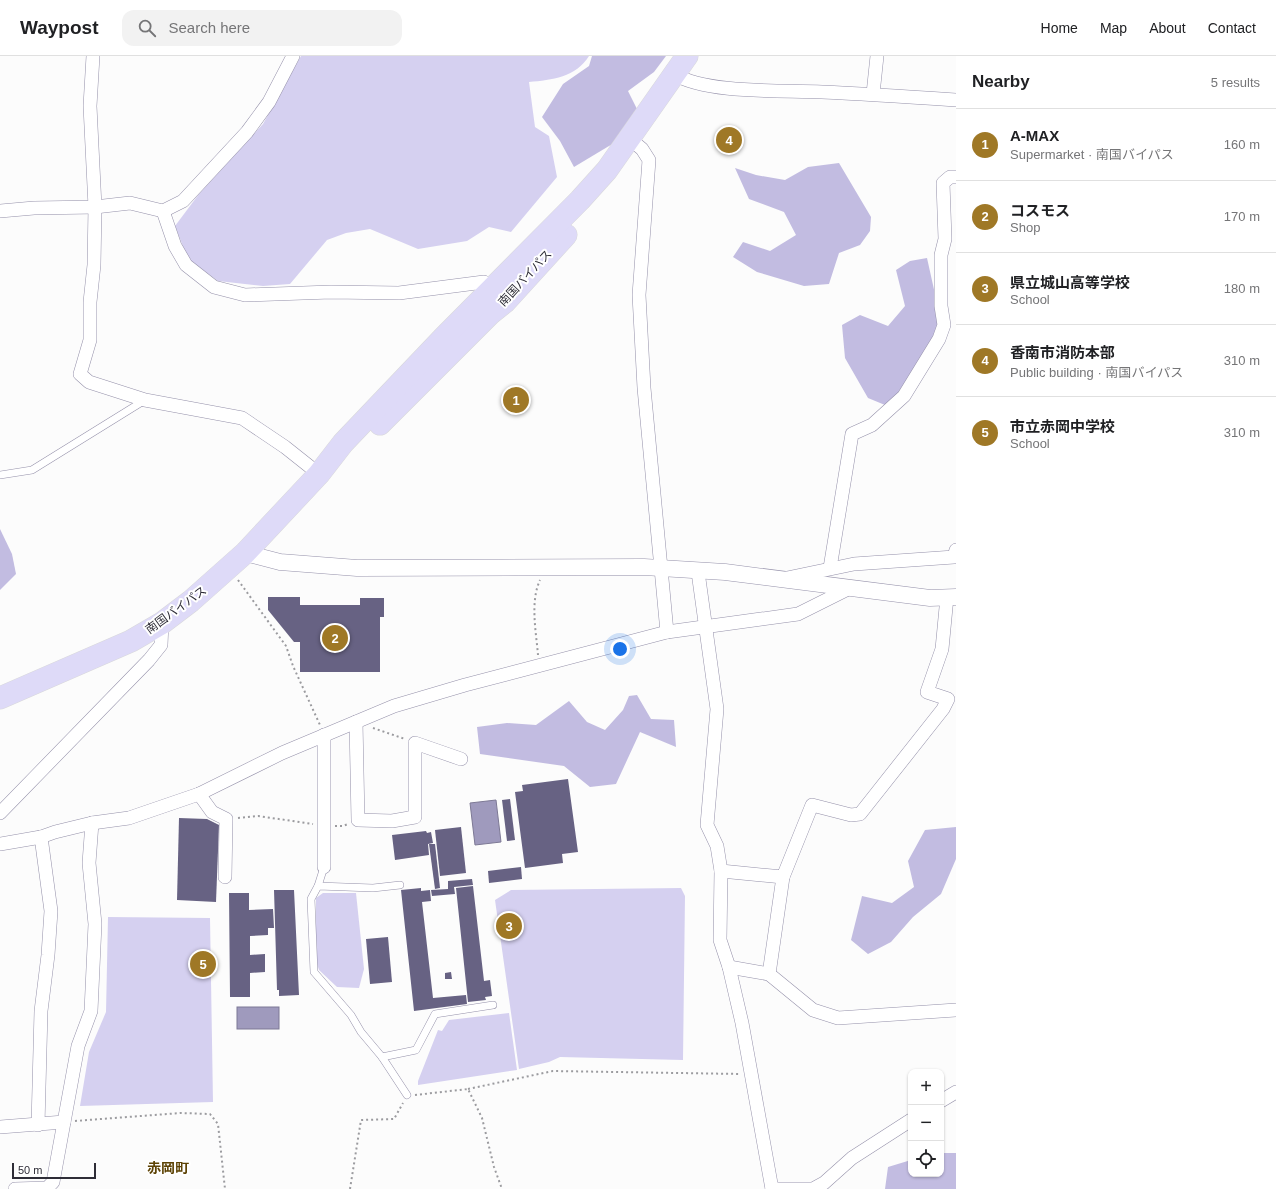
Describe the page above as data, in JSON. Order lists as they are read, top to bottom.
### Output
{
  "streets": {
    "highway": ["南国バイパス"]
  },
  "districts": ["赤岡町"],
  "scale_bar": "50 m",
  "page": {
    "header": "Waypost",
    "search": "Search here",
    "nav": [
      "Home",
      "Map",
      "About",
      "Contact"
    ],
    "heading": ["Nearby", "5 results"],
    "list": [
      {
        "mark": "1",
        "name": "A-MAX",
        "note": "Supermarket · 南国バイパス",
        "value": "160 m"
      },
      {
        "mark": "2",
        "name": "コスモス",
        "note": "Shop",
        "value": "170 m"
      },
      {
        "mark": "3",
        "name": "県立城山高等学校",
        "note": "School",
        "value": "180 m"
      },
      {
        "mark": "4",
        "name": "香南市消防本部",
        "note": "Public building · 南国バイパス",
        "value": "310 m"
      },
      {
        "mark": "5",
        "name": "市立赤岡中学校",
        "note": "School",
        "value": "310 m"
      }
    ],
    "pins": [
      "4",
      "1",
      "2",
      "3",
      "5"
    ],
    "map_buttons": ["+", "−"],
    "scale": "50 m"
  }
}
